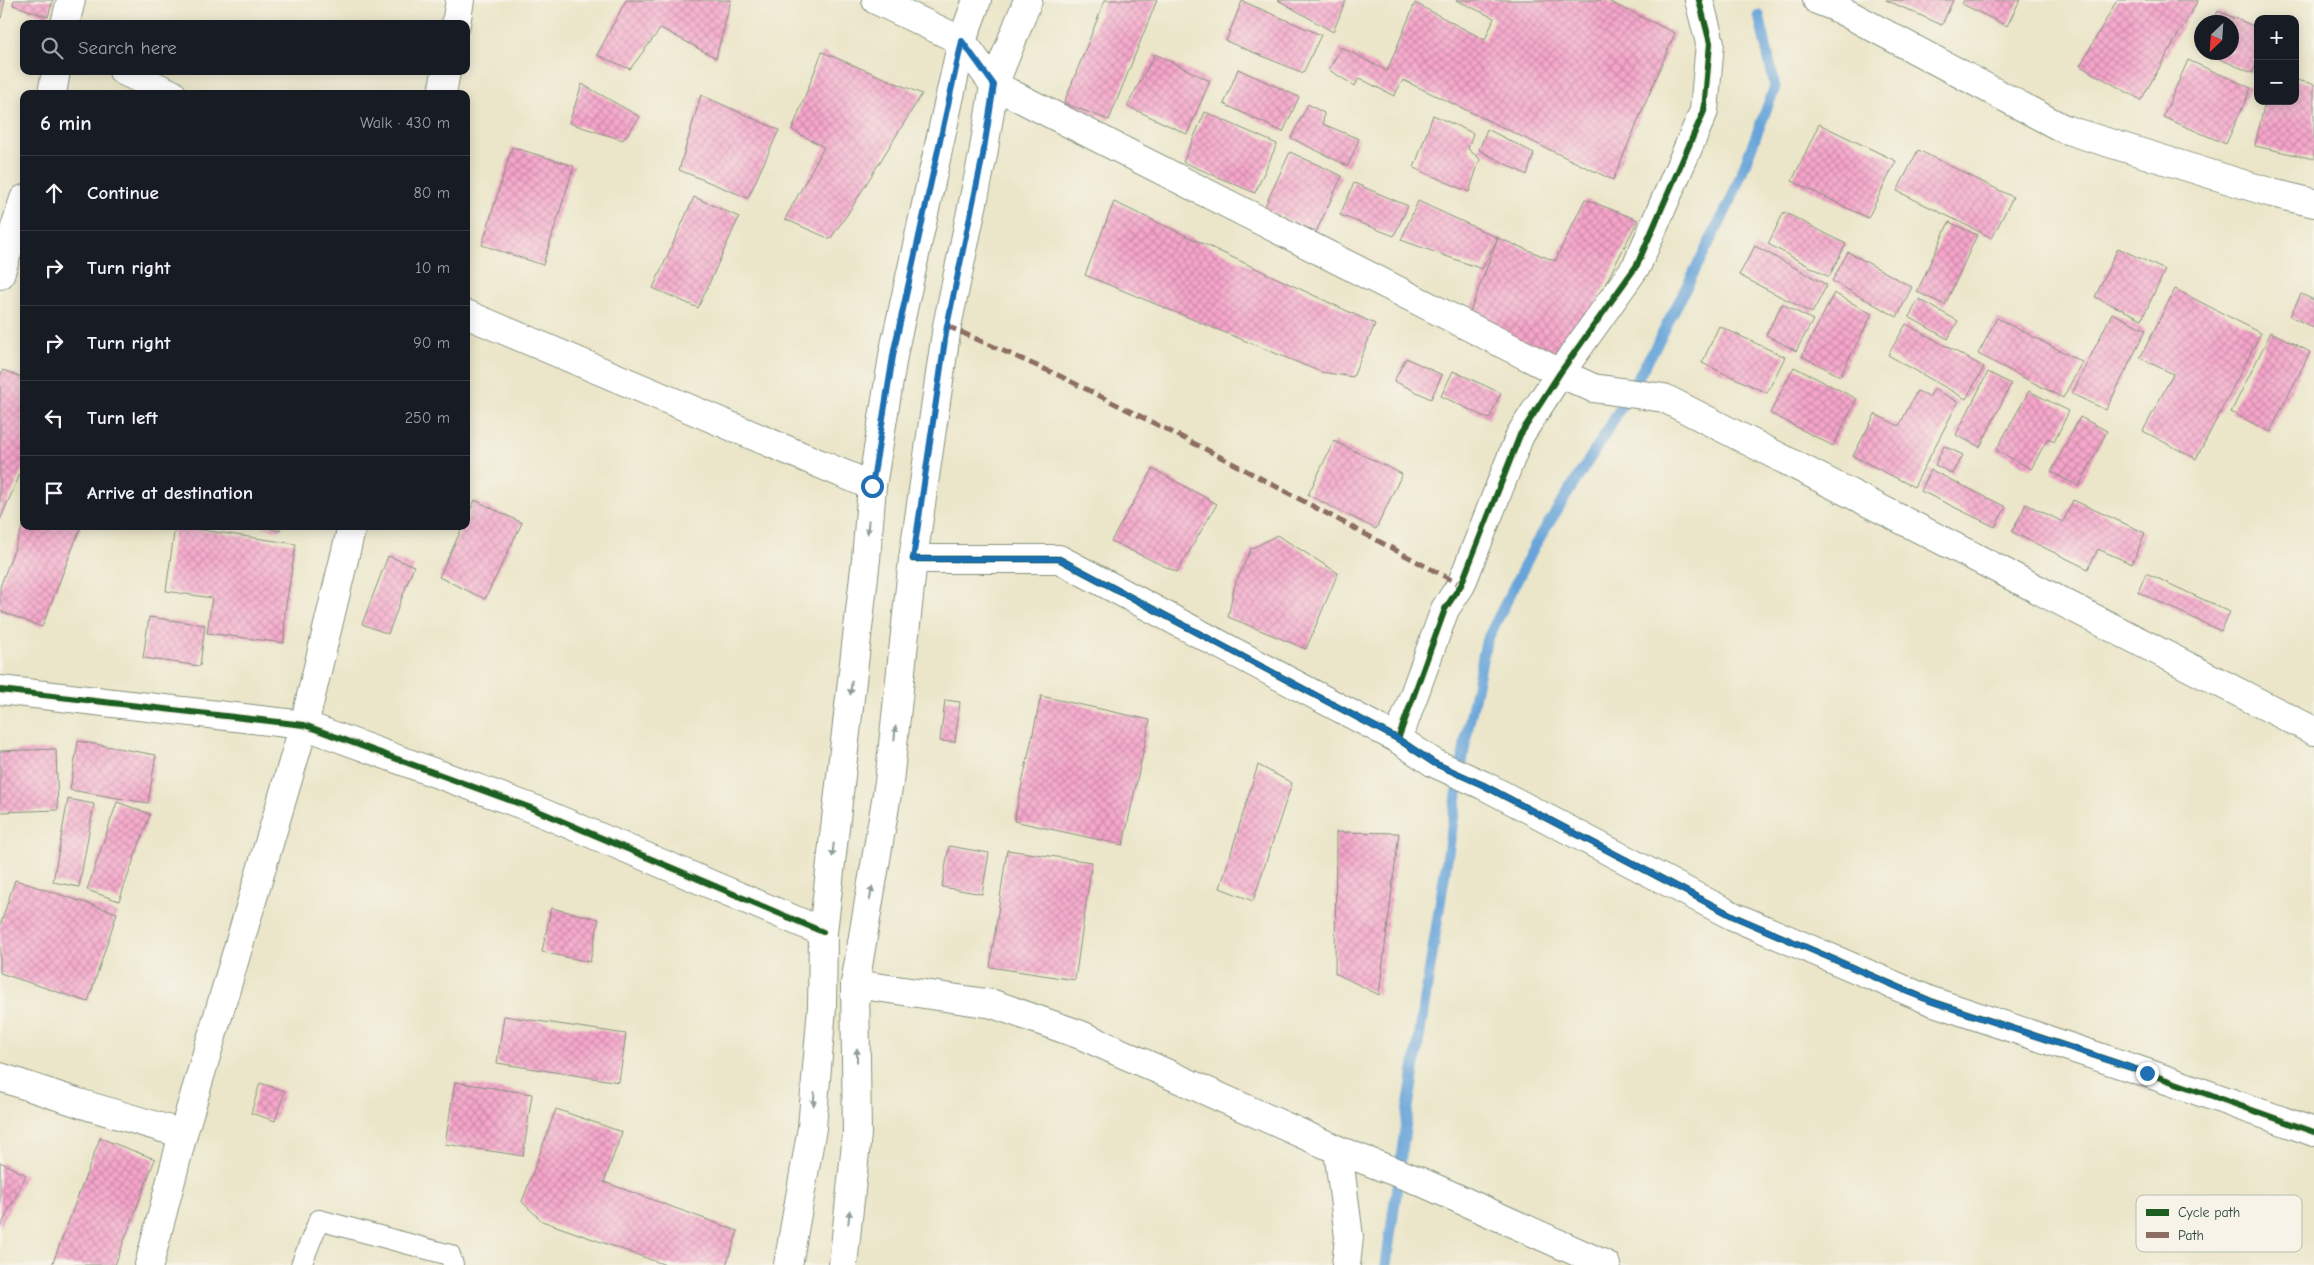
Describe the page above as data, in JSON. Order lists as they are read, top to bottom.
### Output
{
  "legend": ["Cycle path", "Path"],
  "north": "bottom left",
  "page": {
    "map_buttons": ["+", "−"],
    "search": "Search here",
    "heading": ["6 min", "Walk · 430 m"],
    "list": [
      ["Continue", "80 m"],
      ["Turn right", "10 m"],
      ["Turn right", "90 m"],
      ["Turn left", "250 m"],
      "Arrive at destination"
    ]
  }
}
